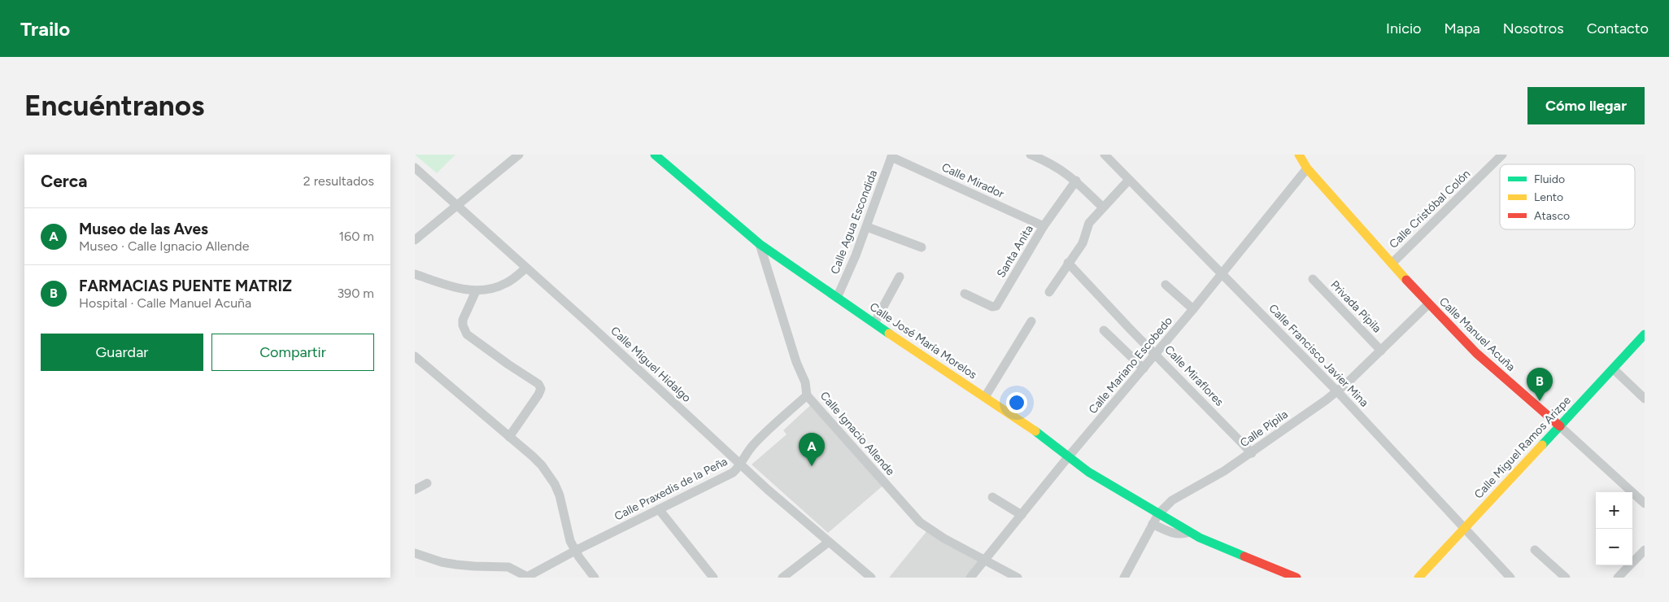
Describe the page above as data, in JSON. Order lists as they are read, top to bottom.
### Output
{
  "streets": {
    "street": [
      "Calle Mirador",
      "Calle Cristóbal Colón",
      "Calle Agua Escondida",
      "Santa Anita",
      "Privada Pípila",
      "Calle Manuel Acuña",
      "Calle José María Morelos",
      "Calle Francisco Javier Mina",
      "Calle Miguel Hidalgo",
      "Calle Mariano Escobedo",
      "Calle Miraflores",
      "Calle Pípila",
      "Calle Ignacio Allende",
      "Calle Miguel Ramos Arizpe",
      "Calle Praxedis de la Peña"
    ]
  },
  "crossings": [
    ["Calle Mirador", "Calle Agua Escondida"],
    ["Calle Mirador", "Santa Anita"],
    ["Calle Cristóbal Colón", "Calle Manuel Acuña"],
    ["Calle Agua Escondida", "Calle José María Morelos"],
    ["Privada Pípila", "Calle Pípila"],
    ["Calle Manuel Acuña", "Calle Mariano Escobedo"],
    ["Calle Manuel Acuña", "Calle Pípila"],
    ["Calle Manuel Acuña", "Calle Miguel Ramos Arizpe"],
    ["Calle José María Morelos", "Calle Mariano Escobedo"],
    ["Calle José María Morelos", "Calle Pípila"],
    ["Calle José María Morelos", "Calle Ignacio Allende"],
    ["Calle Francisco Javier Mina", "Calle Mariano Escobedo"],
    ["Calle Francisco Javier Mina", "Calle Pípila"],
    ["Calle Francisco Javier Mina", "Calle Miguel Ramos Arizpe"],
    ["Calle Miguel Hidalgo", "Calle Praxedis de la Peña"],
    ["Calle Mariano Escobedo", "Calle Miraflores"],
    ["Calle Mariano Escobedo", "Calle Ignacio Allende"],
    ["Calle Miraflores", "Calle Pípila"],
    ["Calle Ignacio Allende", "Calle Praxedis de la Peña"]
  ],
  "legend": ["Fluido", "Lento", "Atasco"],
  "page": {
    "header": "Trailo",
    "nav": [
      "Inicio",
      "Mapa",
      "Nosotros",
      "Contacto"
    ],
    "buttons": [
      "Cómo llegar",
      ["Guardar", "Compartir"]
    ],
    "title": "Encuéntranos",
    "heading": ["Cerca", "2 resultados"],
    "list": [
      {
        "mark": "A",
        "name": "Museo de las Aves",
        "note": "Museo · Calle Ignacio Allende",
        "value": "160 m"
      },
      {
        "mark": "B",
        "name": "FARMACIAS PUENTE MATRIZ",
        "note": "Hospital · Calle Manuel Acuña",
        "value": "390 m"
      }
    ],
    "pins": ["B", "A"],
    "map_buttons": ["+", "−"]
  }
}
